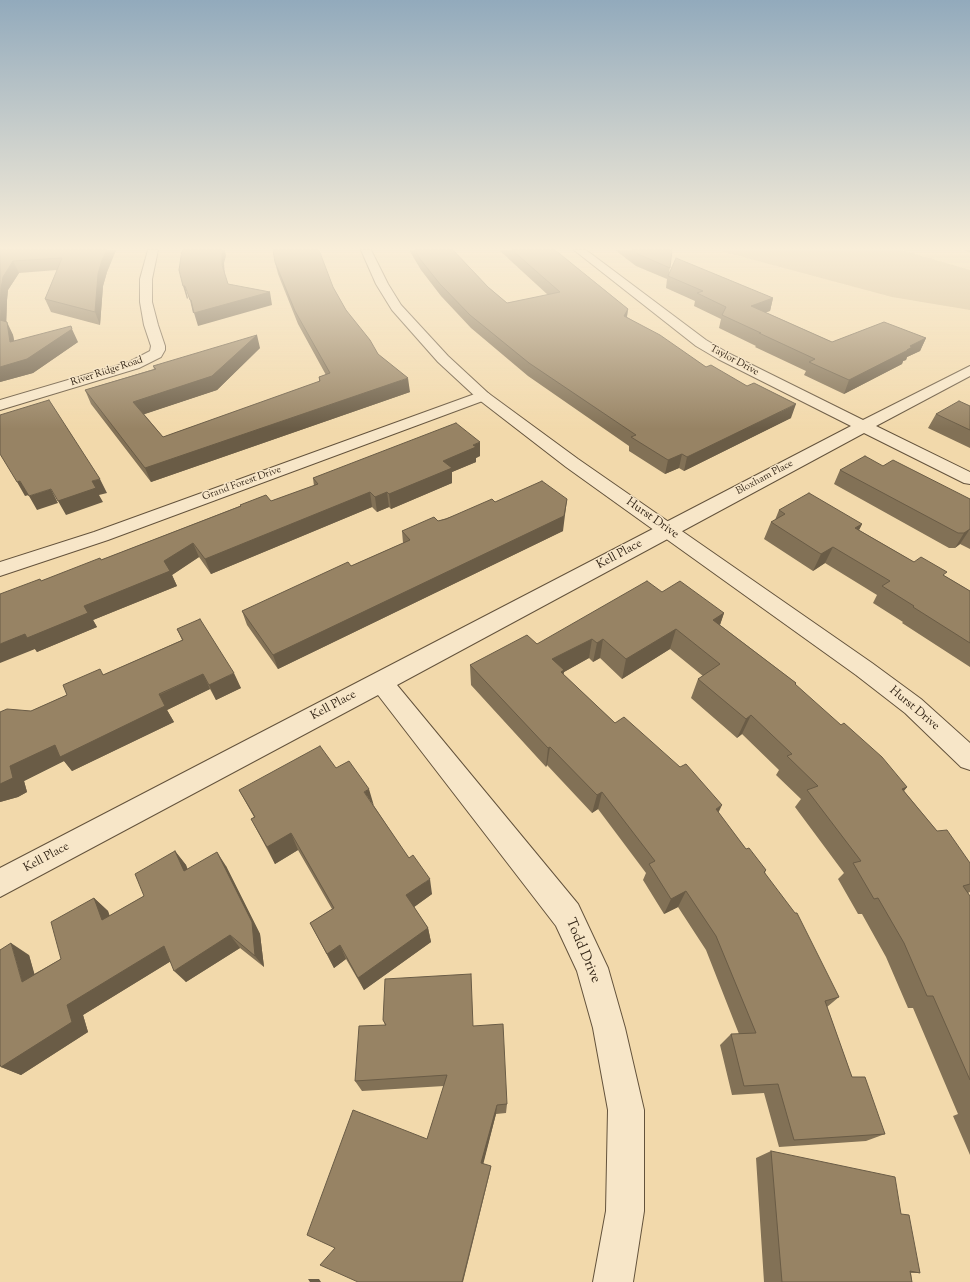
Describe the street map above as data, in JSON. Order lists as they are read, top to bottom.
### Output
{
  "streets": {
    "street": [
      "Taylor Drive",
      "River Ridge Road",
      "Bloxham Place",
      "Grand Forest Drive",
      "Hurst Drive",
      "Kell Place",
      "Todd Drive"
    ]
  },
  "crossings": [
    ["Taylor Drive", "Bloxham Place"],
    ["Bloxham Place", "Hurst Drive"],
    ["Bloxham Place", "Kell Place"],
    ["Grand Forest Drive", "Hurst Drive"],
    ["Hurst Drive", "Kell Place"],
    ["Kell Place", "Todd Drive"]
  ]
}
